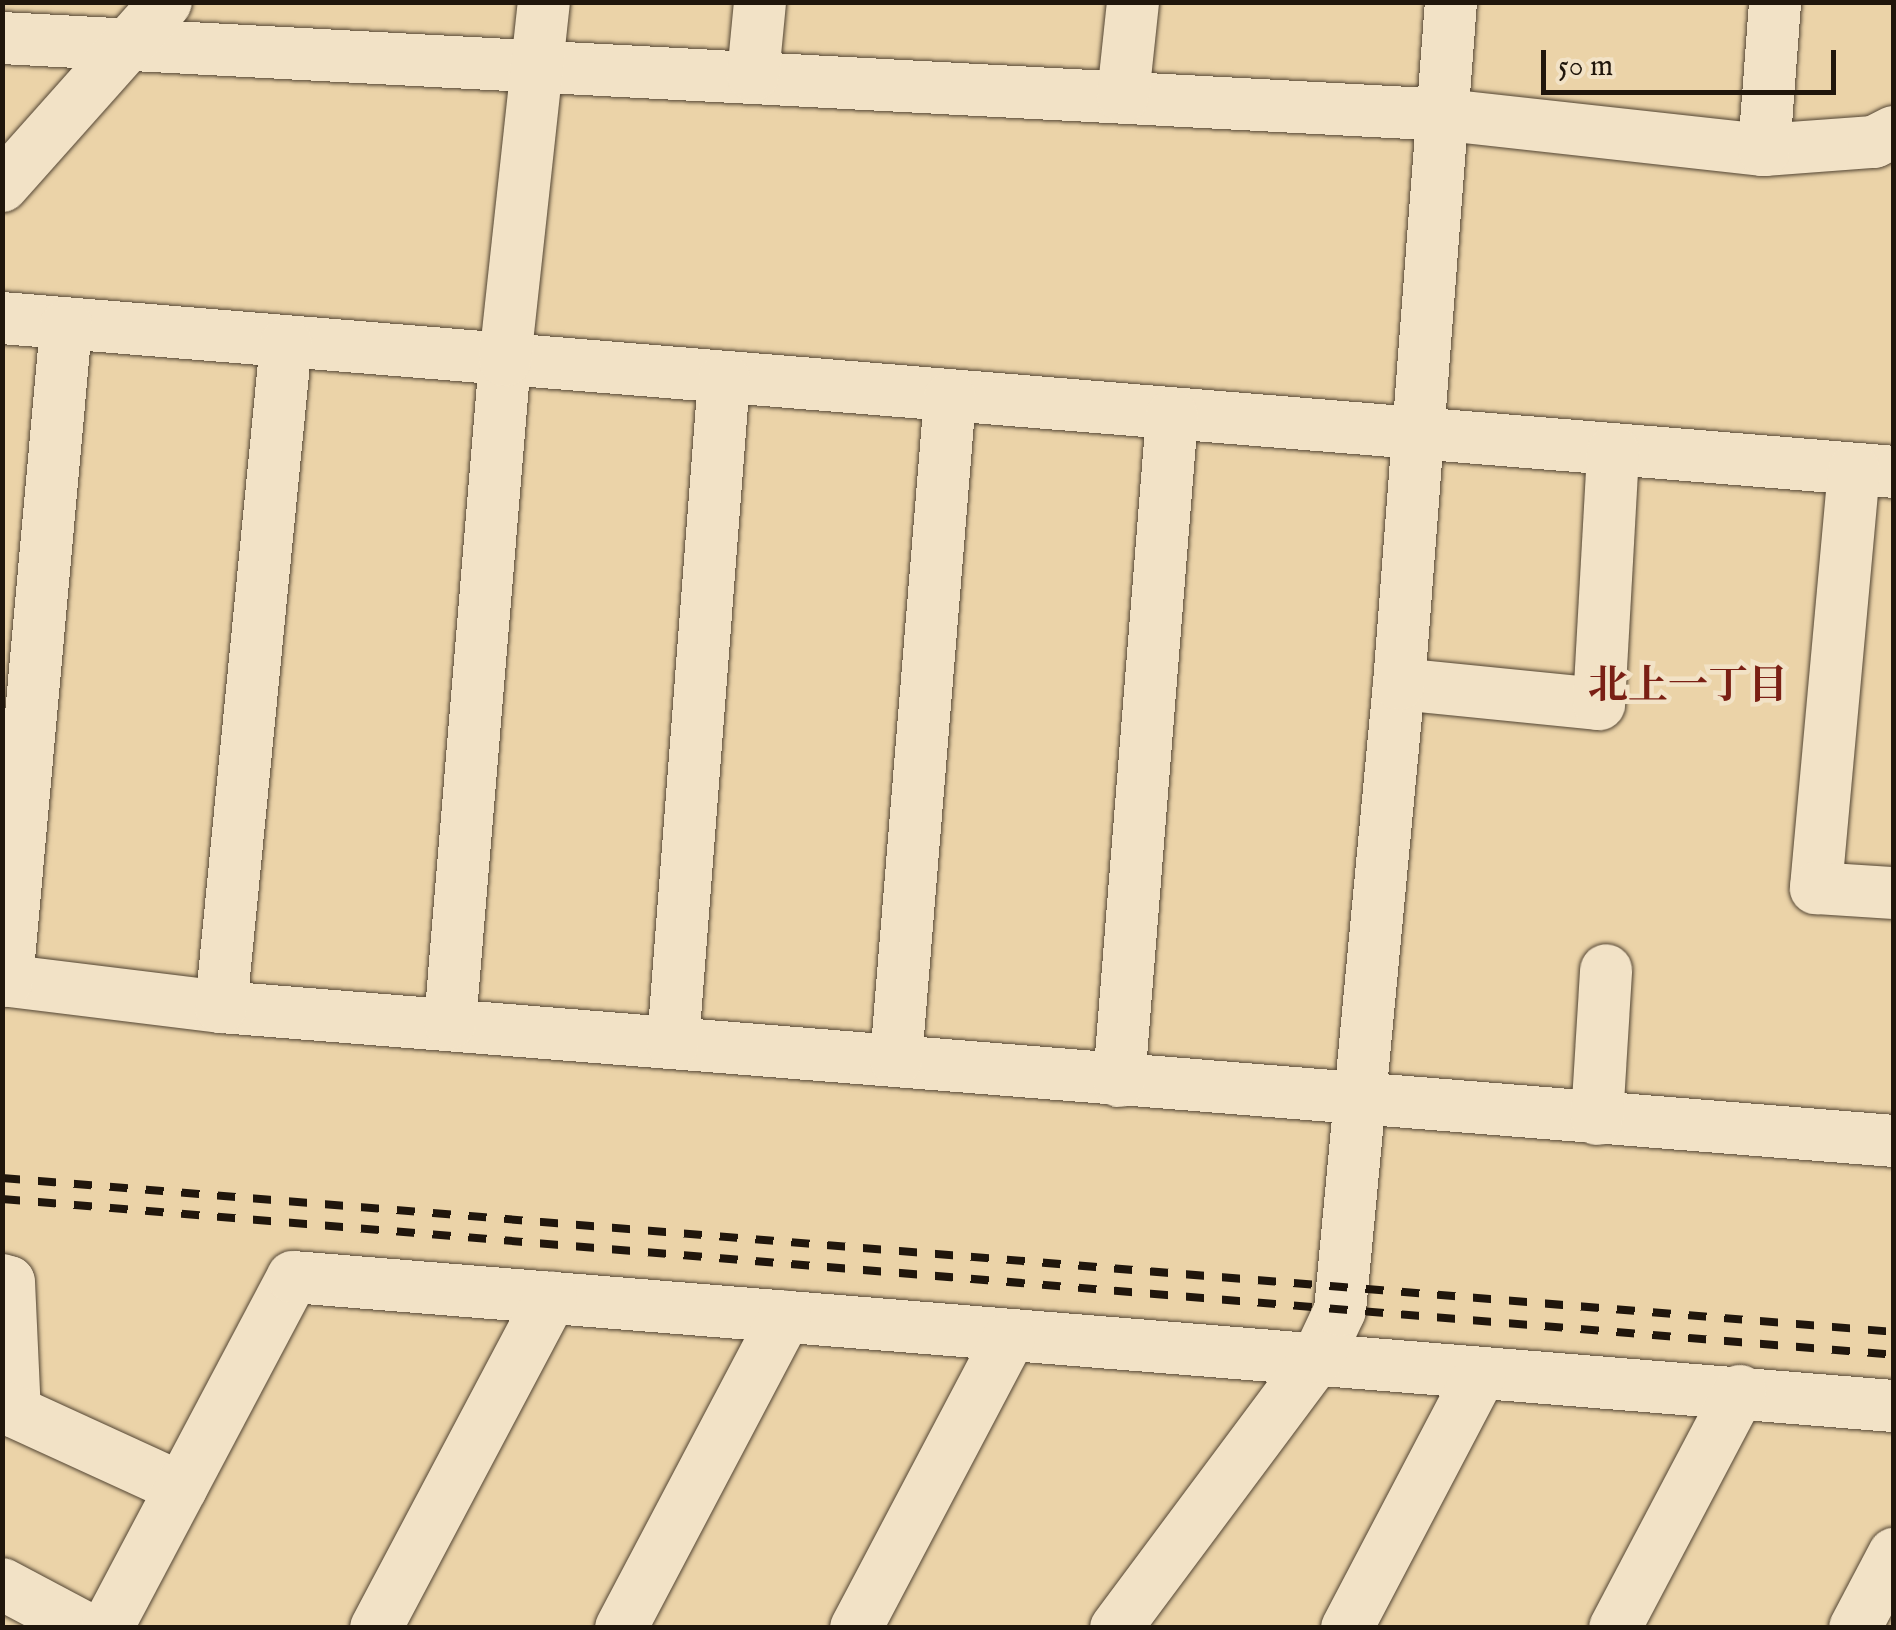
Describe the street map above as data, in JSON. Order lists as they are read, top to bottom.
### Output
{
  "districts": ["北上一丁目"],
  "scale_bar": "50 m"
}
